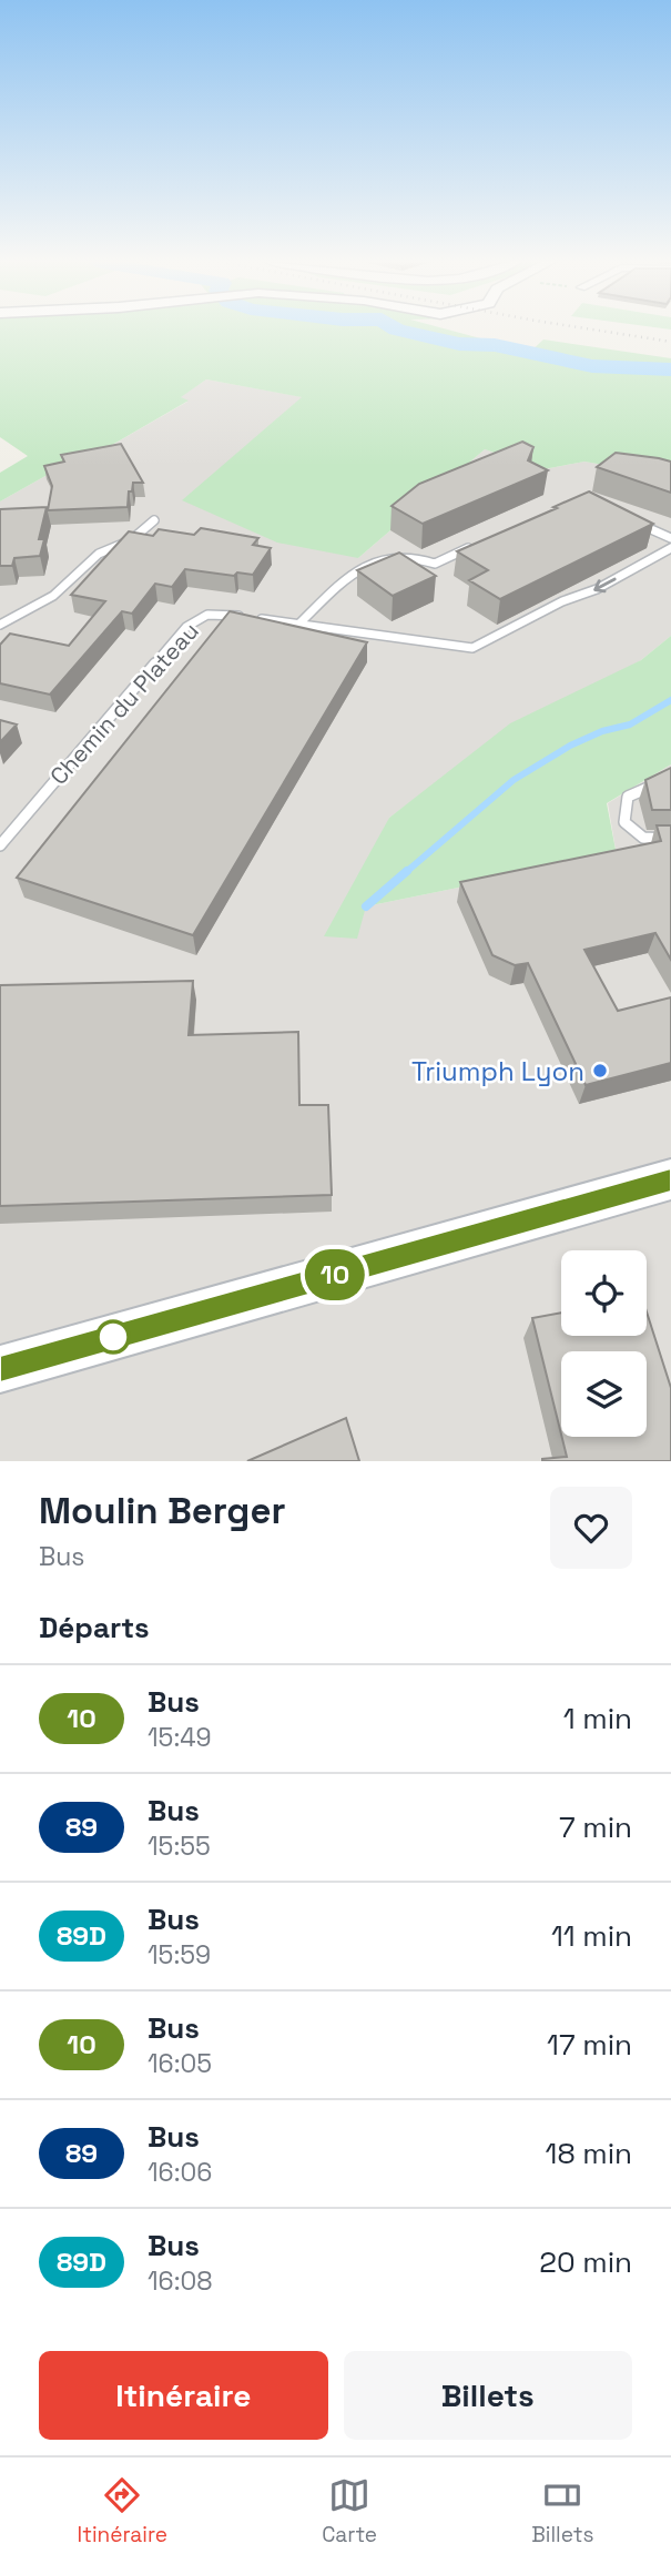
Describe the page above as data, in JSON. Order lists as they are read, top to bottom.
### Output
{
  "streets": {
    "lane": ["Chemin du Plateau"]
  },
  "places": ["Triumph Lyon"],
  "lines": ["bus line 10"],
  "page": {
    "on_map": "10",
    "heading": [
      ["Moulin Berger", "Bus"],
      "Départs"
    ],
    "list": [
      {
        "mark": "10",
        "name": "Bus",
        "note": "15:49",
        "value": "1 min"
      },
      {
        "mark": "89",
        "name": "Bus",
        "note": "15:55",
        "value": "7 min"
      },
      {
        "mark": "89D",
        "name": "Bus",
        "note": "15:59",
        "value": "11 min"
      },
      {
        "mark": "10",
        "name": "Bus",
        "note": "16:05",
        "value": "17 min"
      },
      {
        "mark": "89",
        "name": "Bus",
        "note": "16:06",
        "value": "18 min"
      },
      {
        "mark": "89D",
        "name": "Bus",
        "note": "16:08",
        "value": "20 min"
      }
    ],
    "buttons": ["Itinéraire", "Billets"],
    "tabs": ["Itinéraire", "Carte", "Billets"]
  }
}
